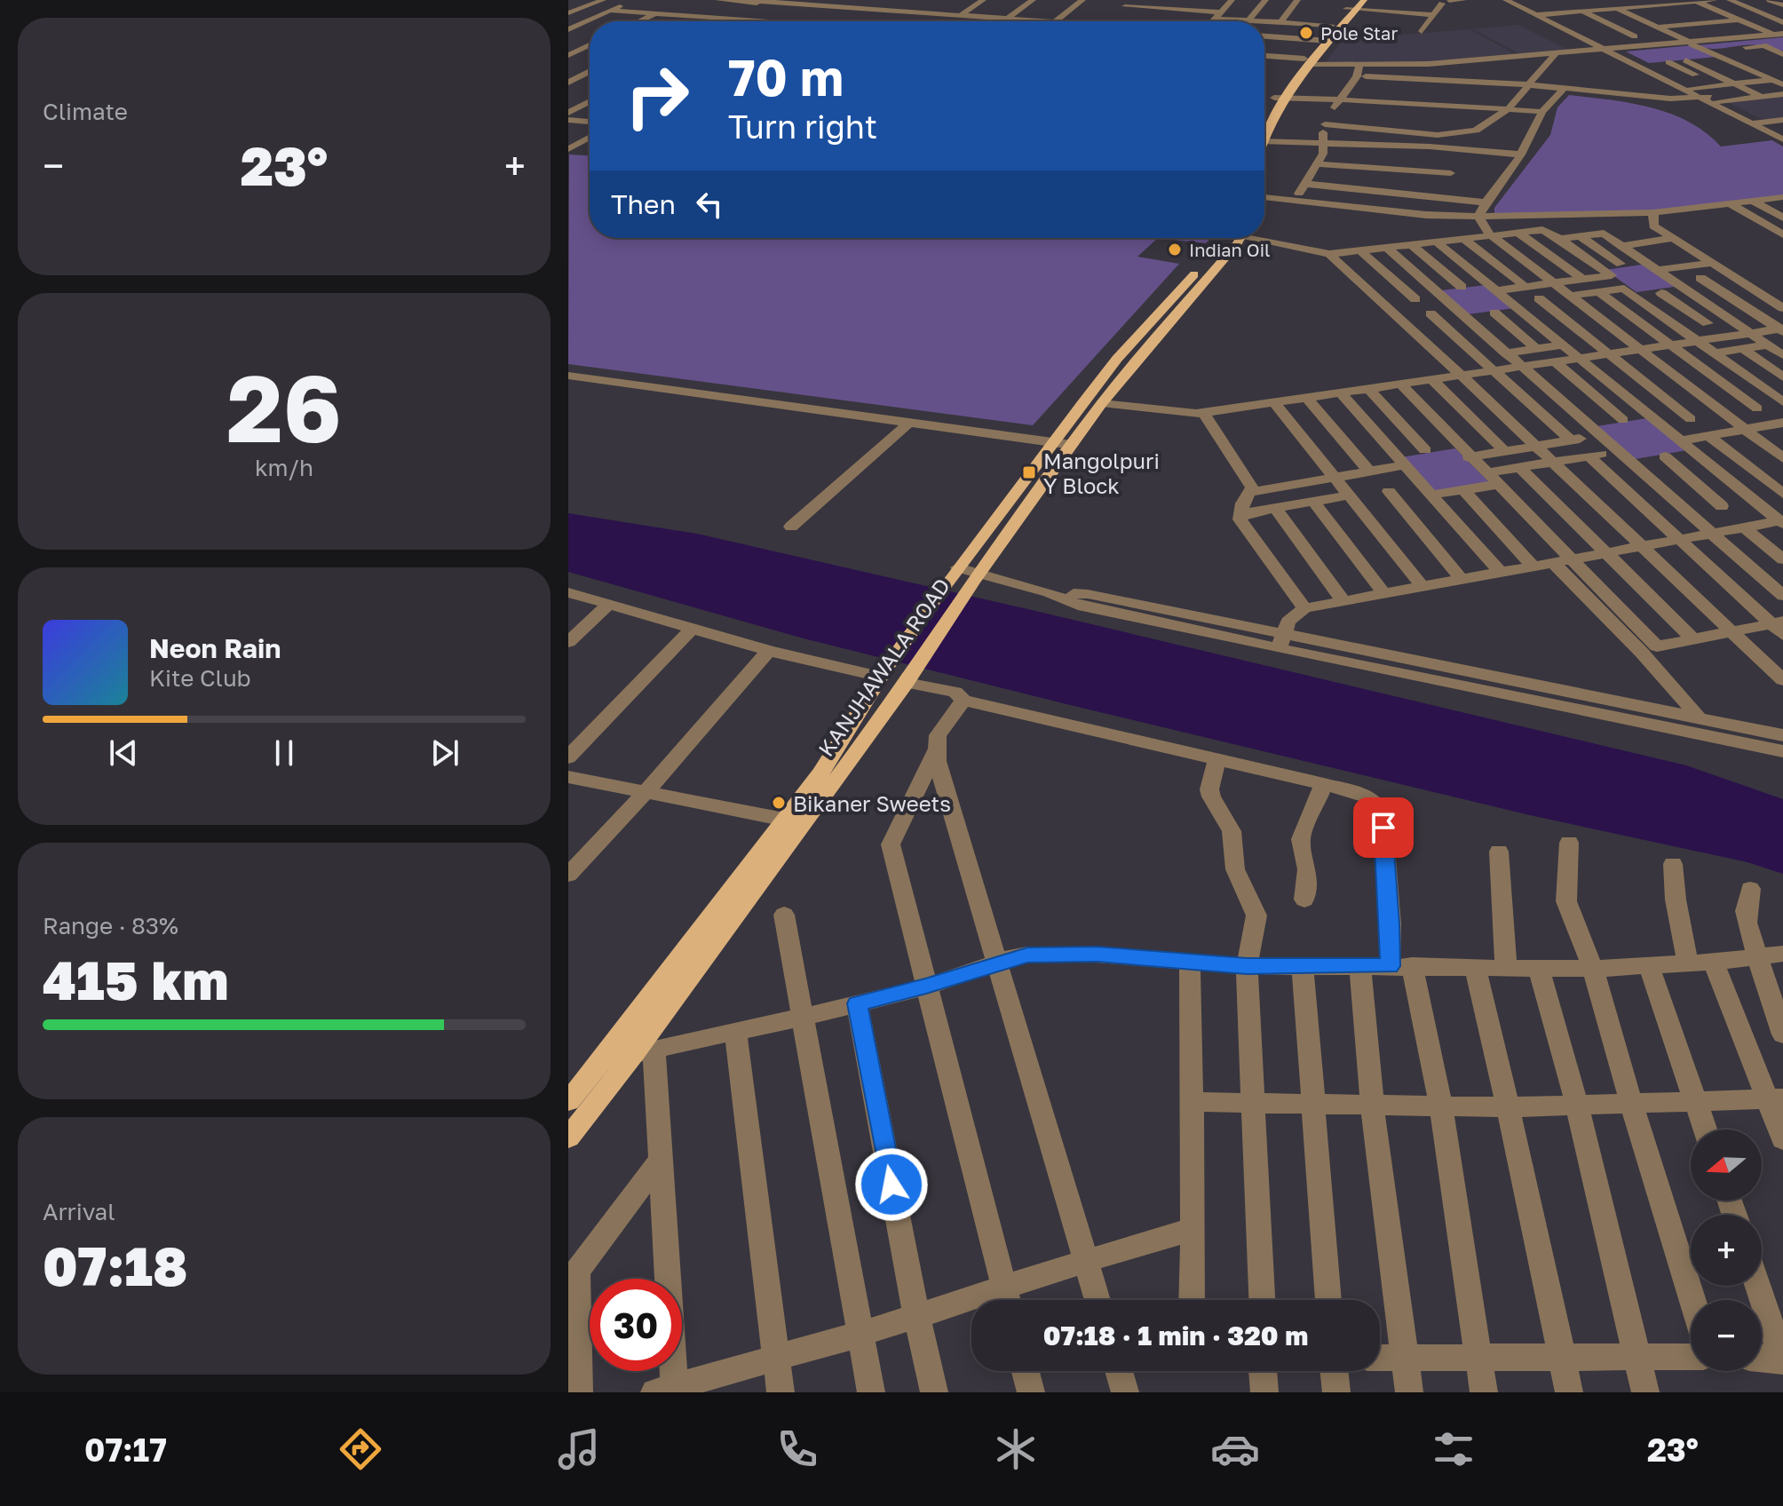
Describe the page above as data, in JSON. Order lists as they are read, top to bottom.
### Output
{
  "streets": {
    "main road": ["KANJHAWALA ROAD"]
  },
  "places": {
    "other": ["Pole Star", "Indian Oil", "Bikaner Sweets"],
    "transit": ["Mangolpuri Y Block"]
  },
  "north": "left",
  "page": {
    "tile": [
      "Climate",
      ["26", "km/h"],
      ["Range · 83%", "415 km"],
      ["Arrival", "07:18"]
    ],
    "turn": ["70 m", "Turn right"],
    "heat": ["−", "23°", "+"],
    "then": "Then",
    "song": ["Neon Rain", "Kite Club"],
    "map_buttons": ["+", "−"],
    "limit": "30",
    "trip": "07:18 · 1 min · 320 m",
    "tabs": ["07:17", "23°"]
  }
}
